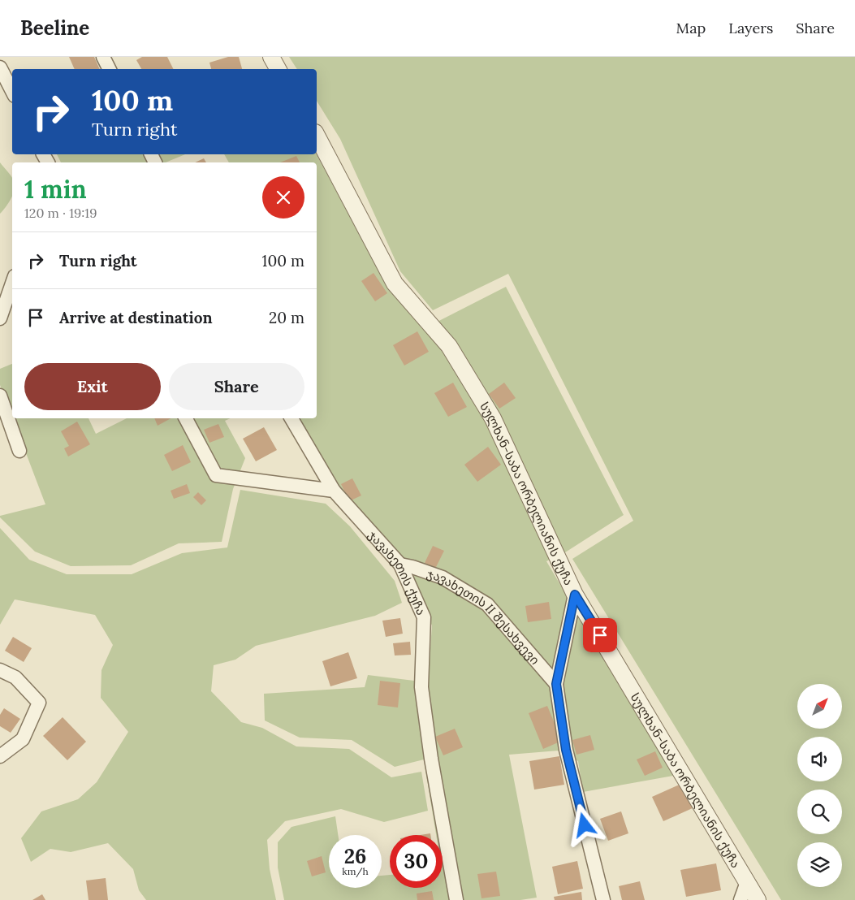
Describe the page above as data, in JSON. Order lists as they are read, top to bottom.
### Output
{
  "streets": {
    "street": ["სულხან-საბა ორბელიანის ქუჩა", "ჯავახეთის ქუჩა", "ჯავახეთის II შესახვევი"]
  },
  "crossings": [
    ["ჯავახეთის ქუჩა", "ჯავახეთის II შესახვევი"]
  ],
  "north": "top right",
  "page": {
    "header": "Beeline",
    "nav": ["Map", "Layers", "Share"],
    "turn": ["100 m", "Turn right"],
    "heading": ["1 min", "120 m · 19:19"],
    "list": [
      {
        "name": "Turn right",
        "value": "100 m"
      },
      {
        "name": "Arrive at destination",
        "value": "20 m"
      }
    ],
    "buttons": ["Exit", "Share"],
    "speed": "26 km/h",
    "limit": "30"
  }
}
